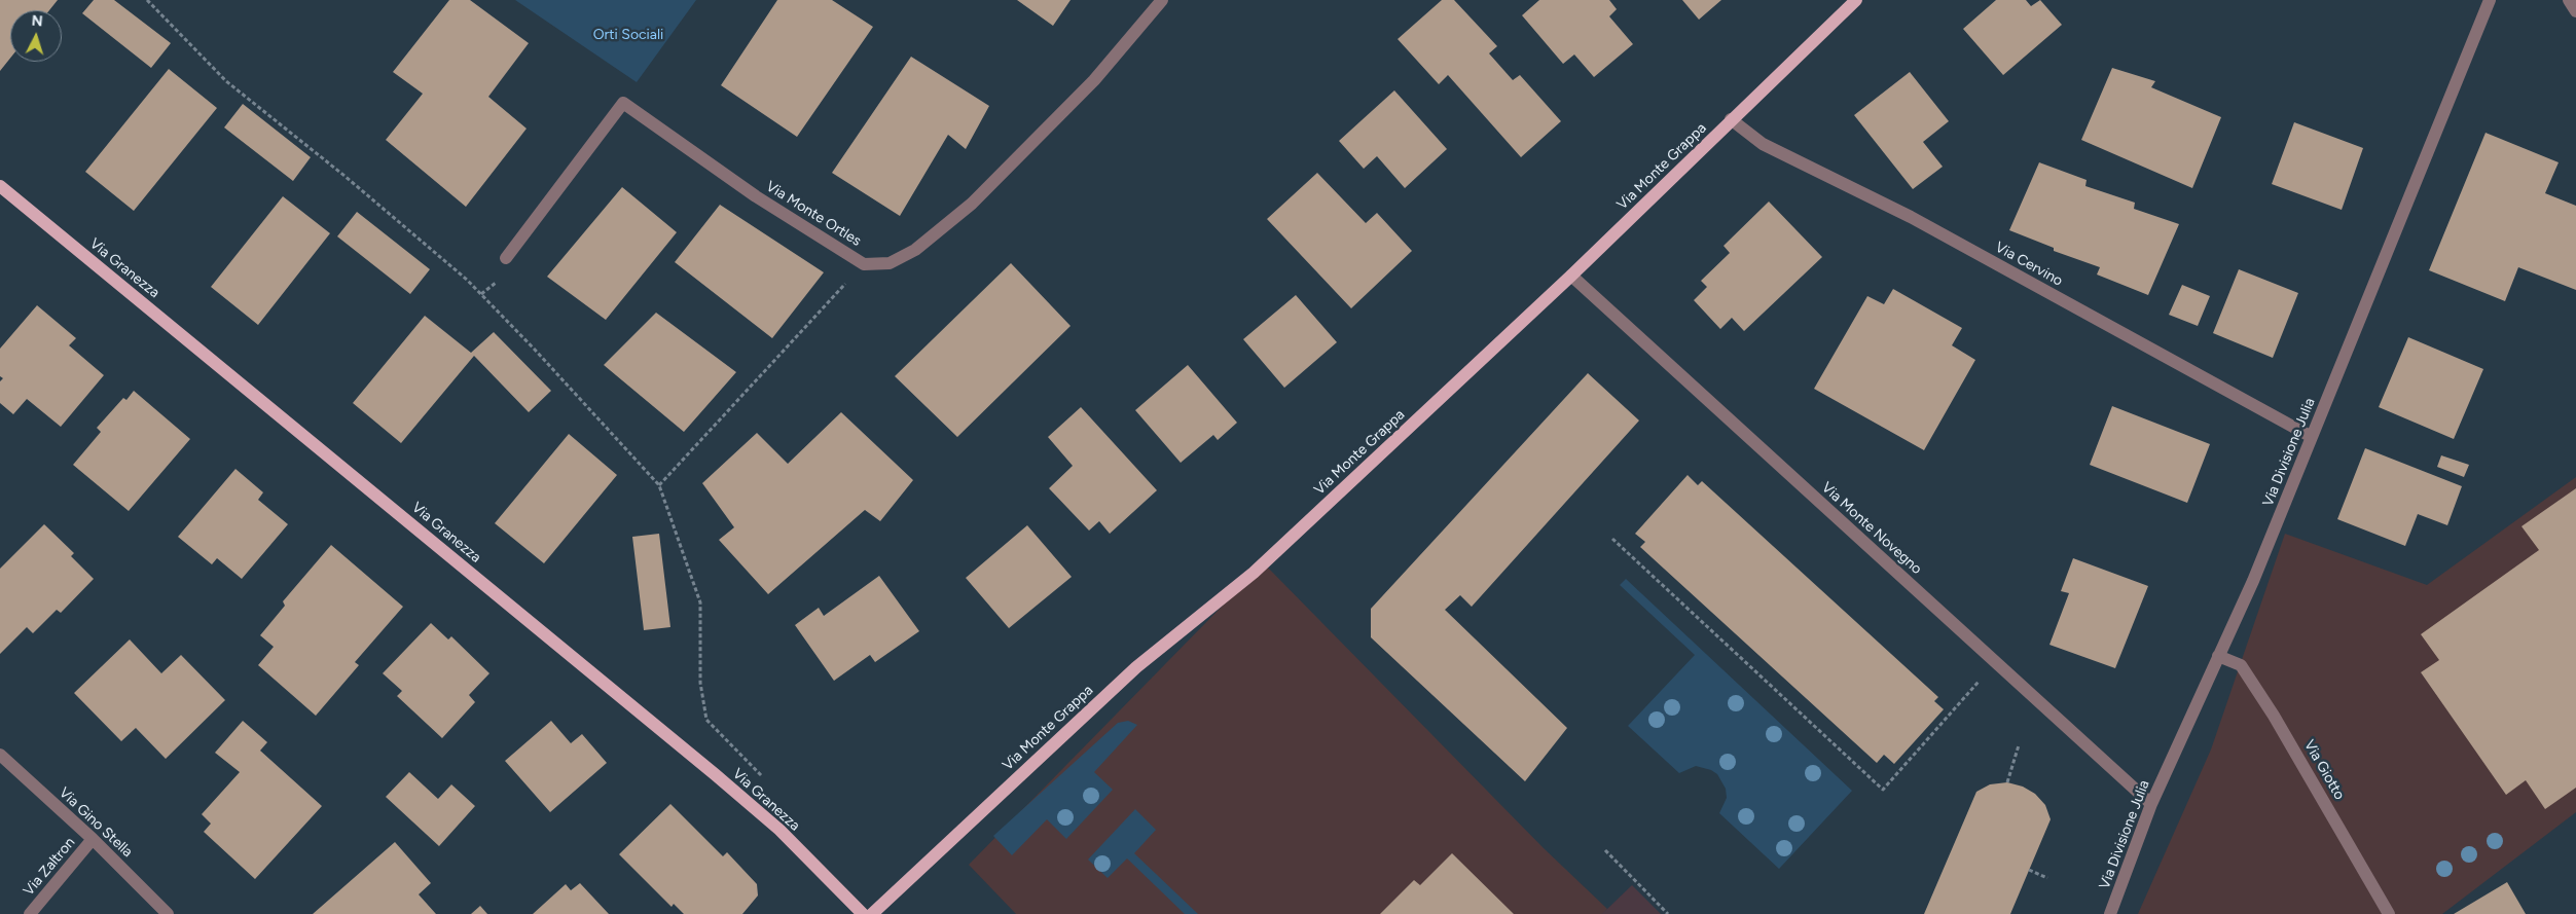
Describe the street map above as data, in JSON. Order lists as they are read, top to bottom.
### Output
{
  "streets": {
    "main road": ["Via Monte Grappa", "Via Granezza"],
    "street": [
      "Via Monte Ortles",
      "Via Cervino",
      "Via Divisione Julia",
      "Via Monte Novegno",
      "Via Giotto",
      "Via Gino Stella",
      "Via Zaltron"
    ]
  },
  "crossings": [
    ["Via Monte Grappa", "Via Cervino"],
    ["Via Monte Grappa", "Via Monte Novegno"],
    ["Via Cervino", "Via Divisione Julia"],
    ["Via Divisione Julia", "Via Monte Novegno"],
    ["Via Divisione Julia", "Via Giotto"],
    ["Via Gino Stella", "Via Zaltron"]
  ],
  "parks": ["Orti Sociali"],
  "north": "top"
}
